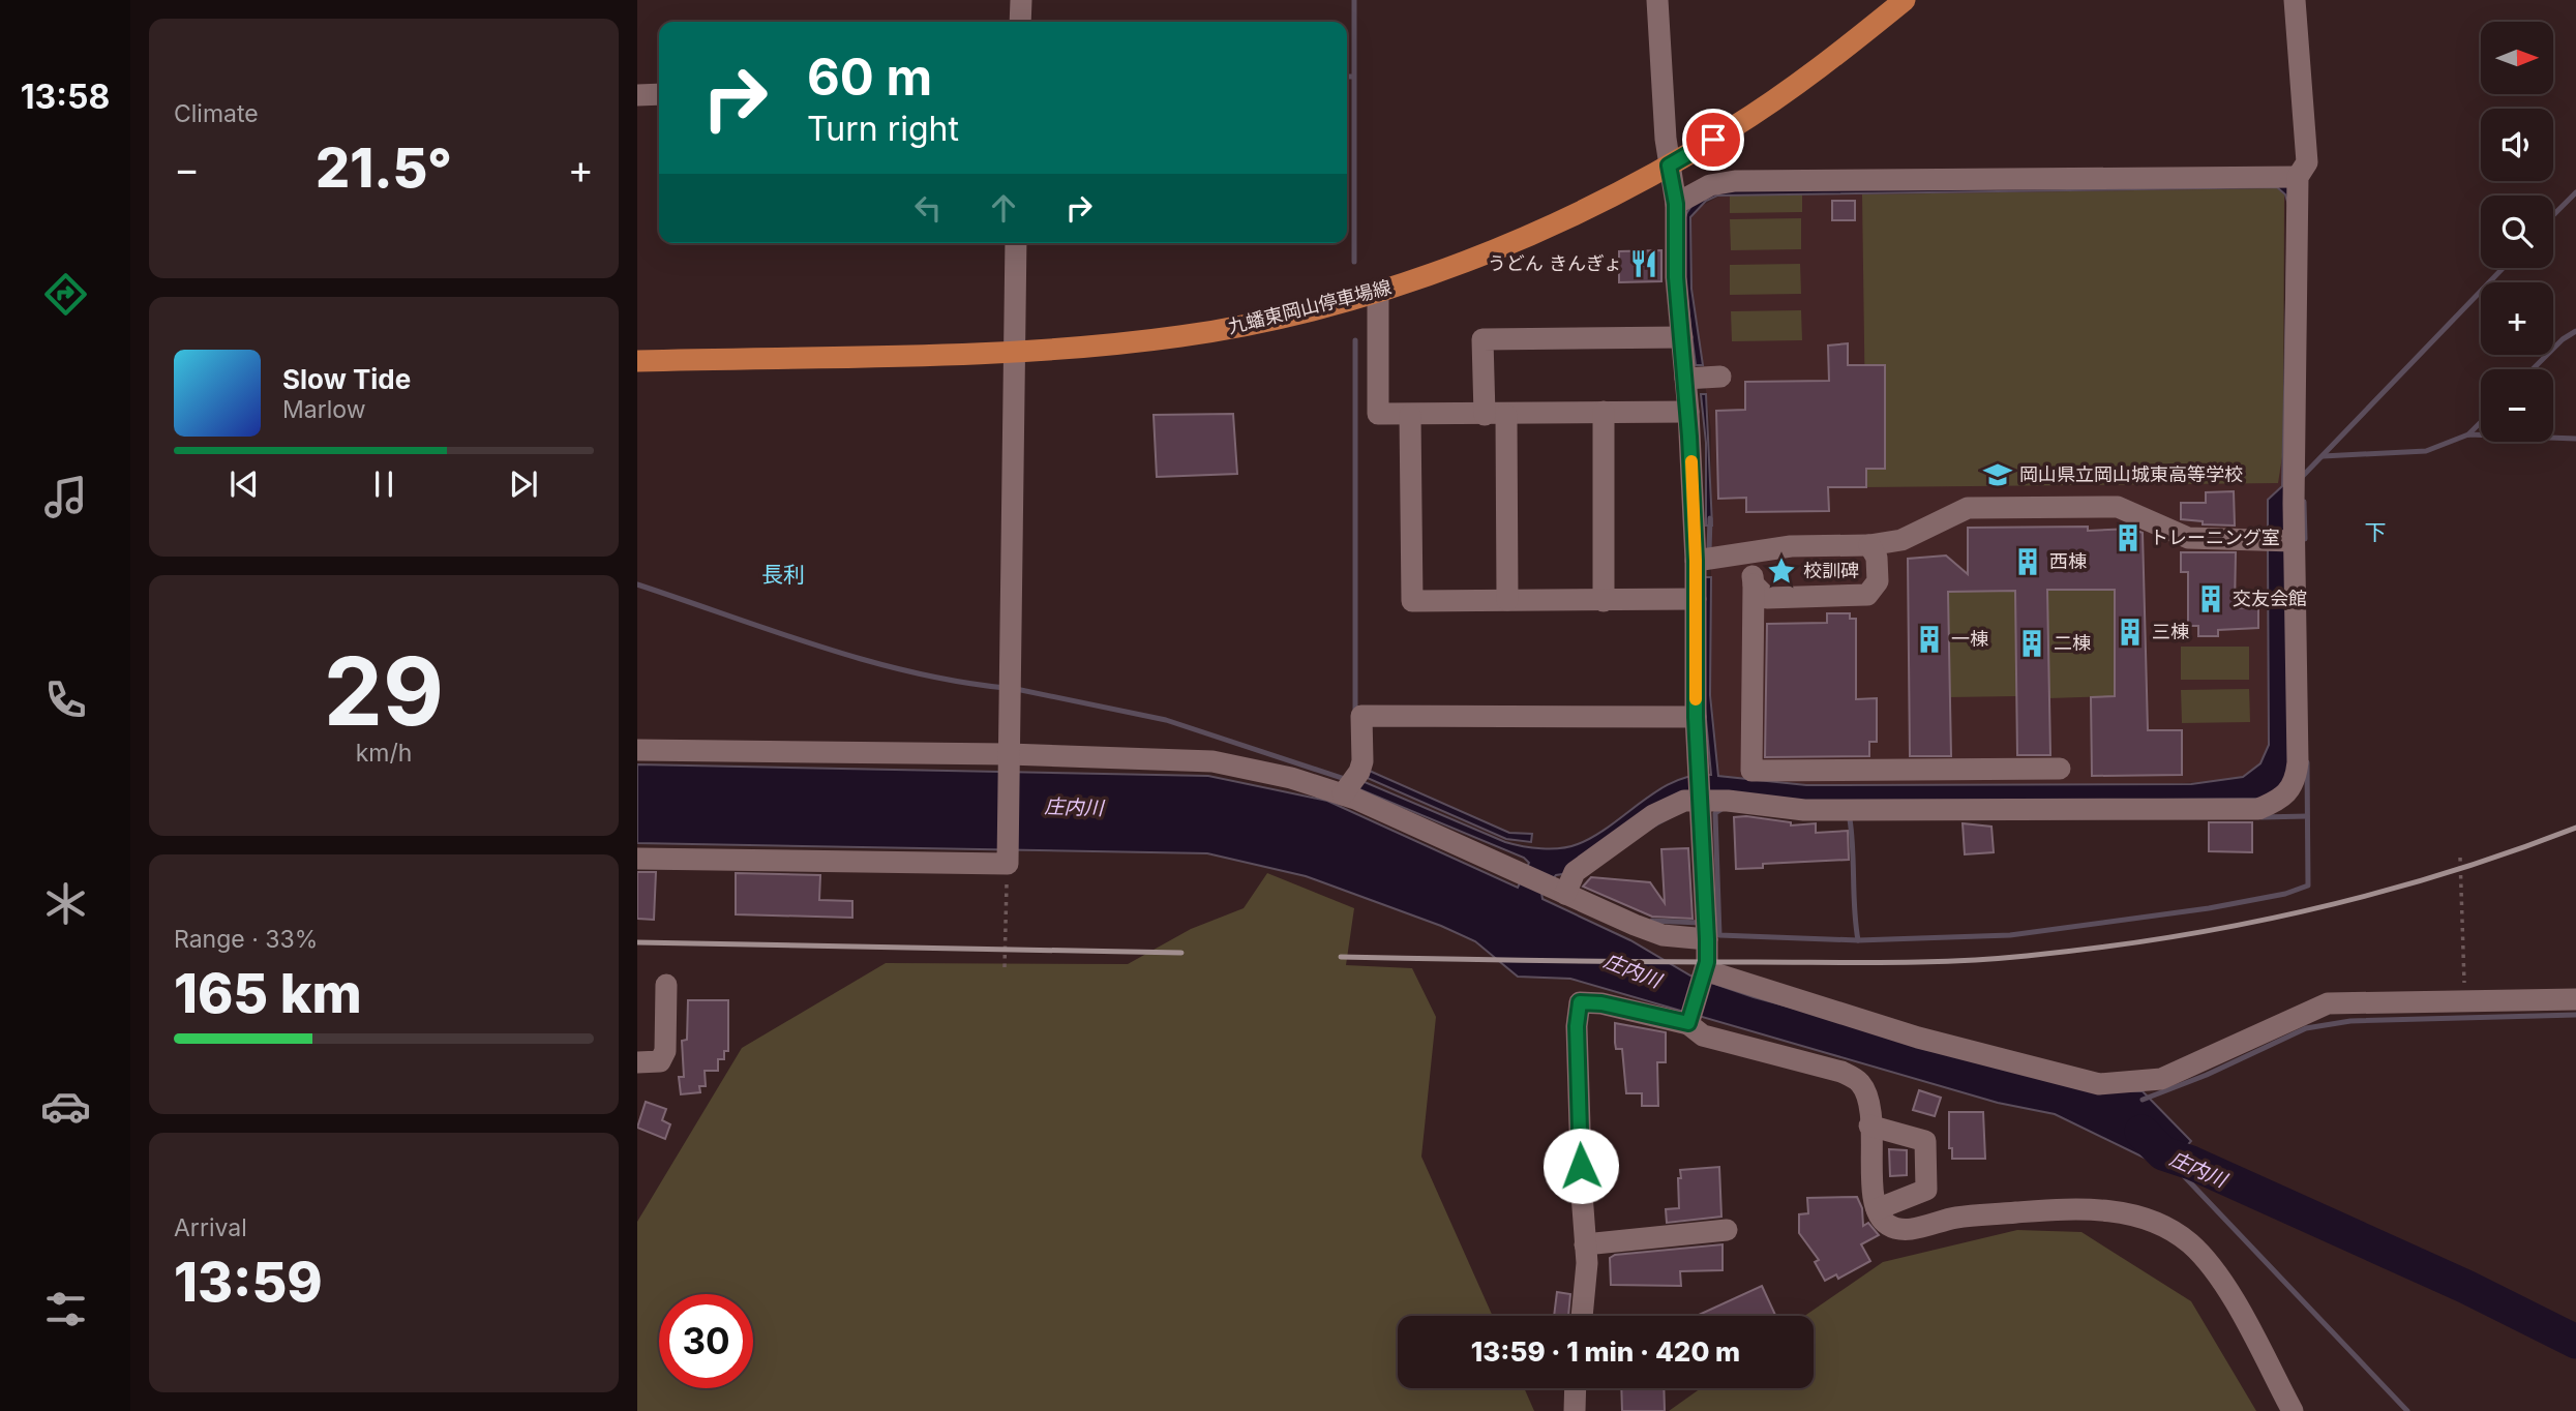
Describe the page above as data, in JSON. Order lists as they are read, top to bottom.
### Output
{
  "streets": {
    "main road": ["九蟠東岡山停車場線"]
  },
  "districts": ["下", "長利"],
  "water": ["庄内川"],
  "places": {
    "restaurant": ["うどん きんぎょ"],
    "school or university": ["岡山県立岡山城東高等学校"],
    "building": [
      "トレーニング室",
      "西棟",
      "交友会館",
      "三棟",
      "一棟",
      "二棟"
    ],
    "place": ["校訓碑"]
  },
  "north": "right",
  "page": {
    "tabs": "13:58",
    "tile": [
      "Climate",
      ["29", "km/h"],
      ["Range · 33%", "165 km"],
      ["Arrival", "13:59"]
    ],
    "map_buttons": ["+", "−"],
    "turn": ["60 m", "Turn right"],
    "heat": ["−", "21.5°", "+"],
    "song": ["Slow Tide", "Marlow"],
    "limit": "30",
    "trip": "13:59 · 1 min · 420 m"
  }
}
